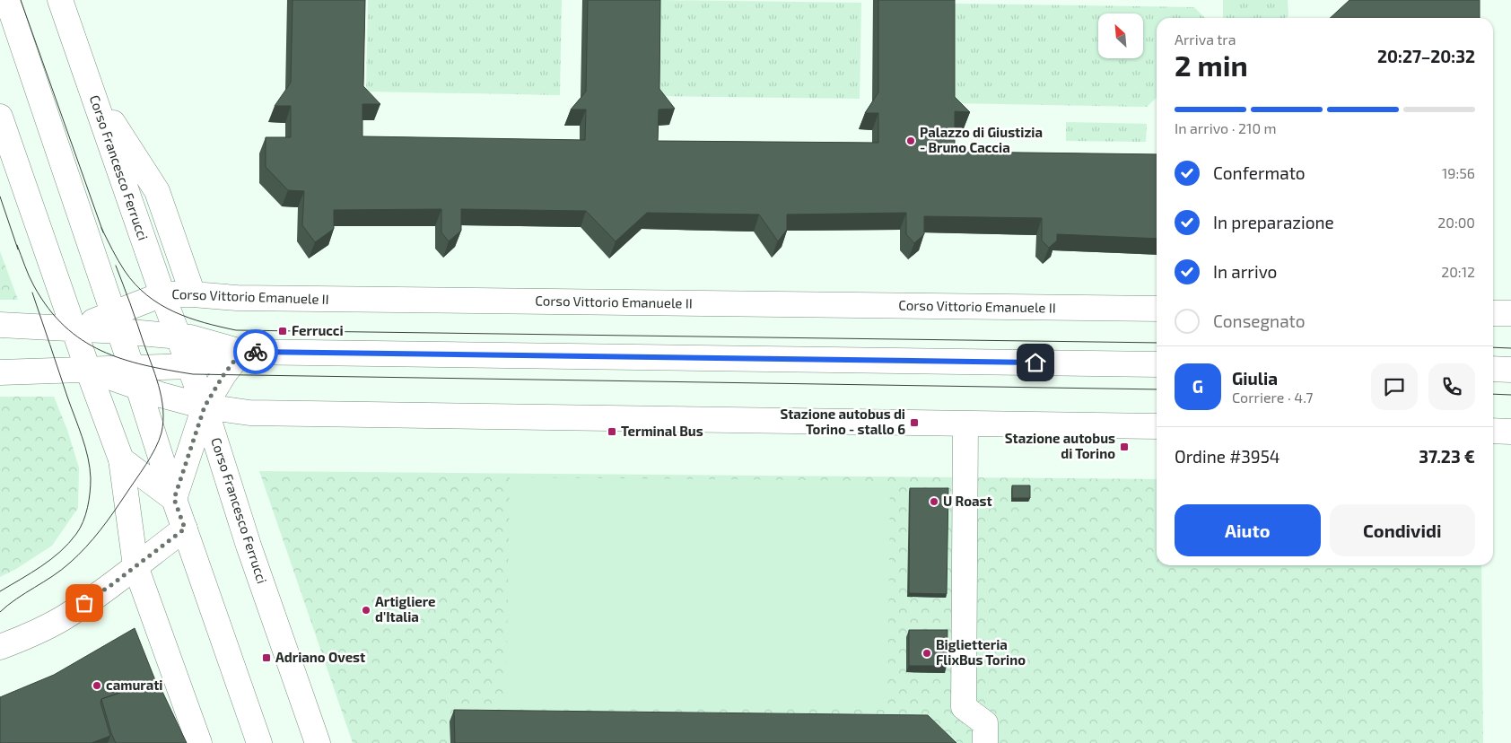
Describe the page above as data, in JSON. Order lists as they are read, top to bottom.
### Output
{
  "streets": {
    "street": ["Corso Francesco Ferrucci", "Corso Vittorio Emanuele II"]
  },
  "crossings": [
    ["Corso Francesco Ferrucci", "Corso Vittorio Emanuele II"]
  ],
  "places": {
    "other": [
      "Palazzo di Giustizia - Bruno Caccia",
      "U Roast",
      "Artigliere d'Italia",
      "Biglietteria FlixBus Torino",
      "camurati"
    ],
    "transit": [
      "Ferrucci",
      "Stazione autobus di Torino - stallo 6",
      "Terminal Bus",
      "Stazione autobus di Torino",
      "Adriano Ovest"
    ]
  },
  "north": "top left",
  "page": {
    "heading": ["2 min", "Arriva tra", "20:27–20:32"],
    "panel": [
      "Giulia",
      "Corriere · 4.7",
      "Ordine #3954",
      "37.23 €"
    ],
    "bar": "In arrivo · 210 m",
    "list": [
      ["Confermato", "19:56"],
      ["In preparazione", "20:00"],
      ["In arrivo", "20:12"],
      "Consegnato"
    ],
    "round": "G",
    "buttons": ["Aiuto", "Condividi"]
  }
}
